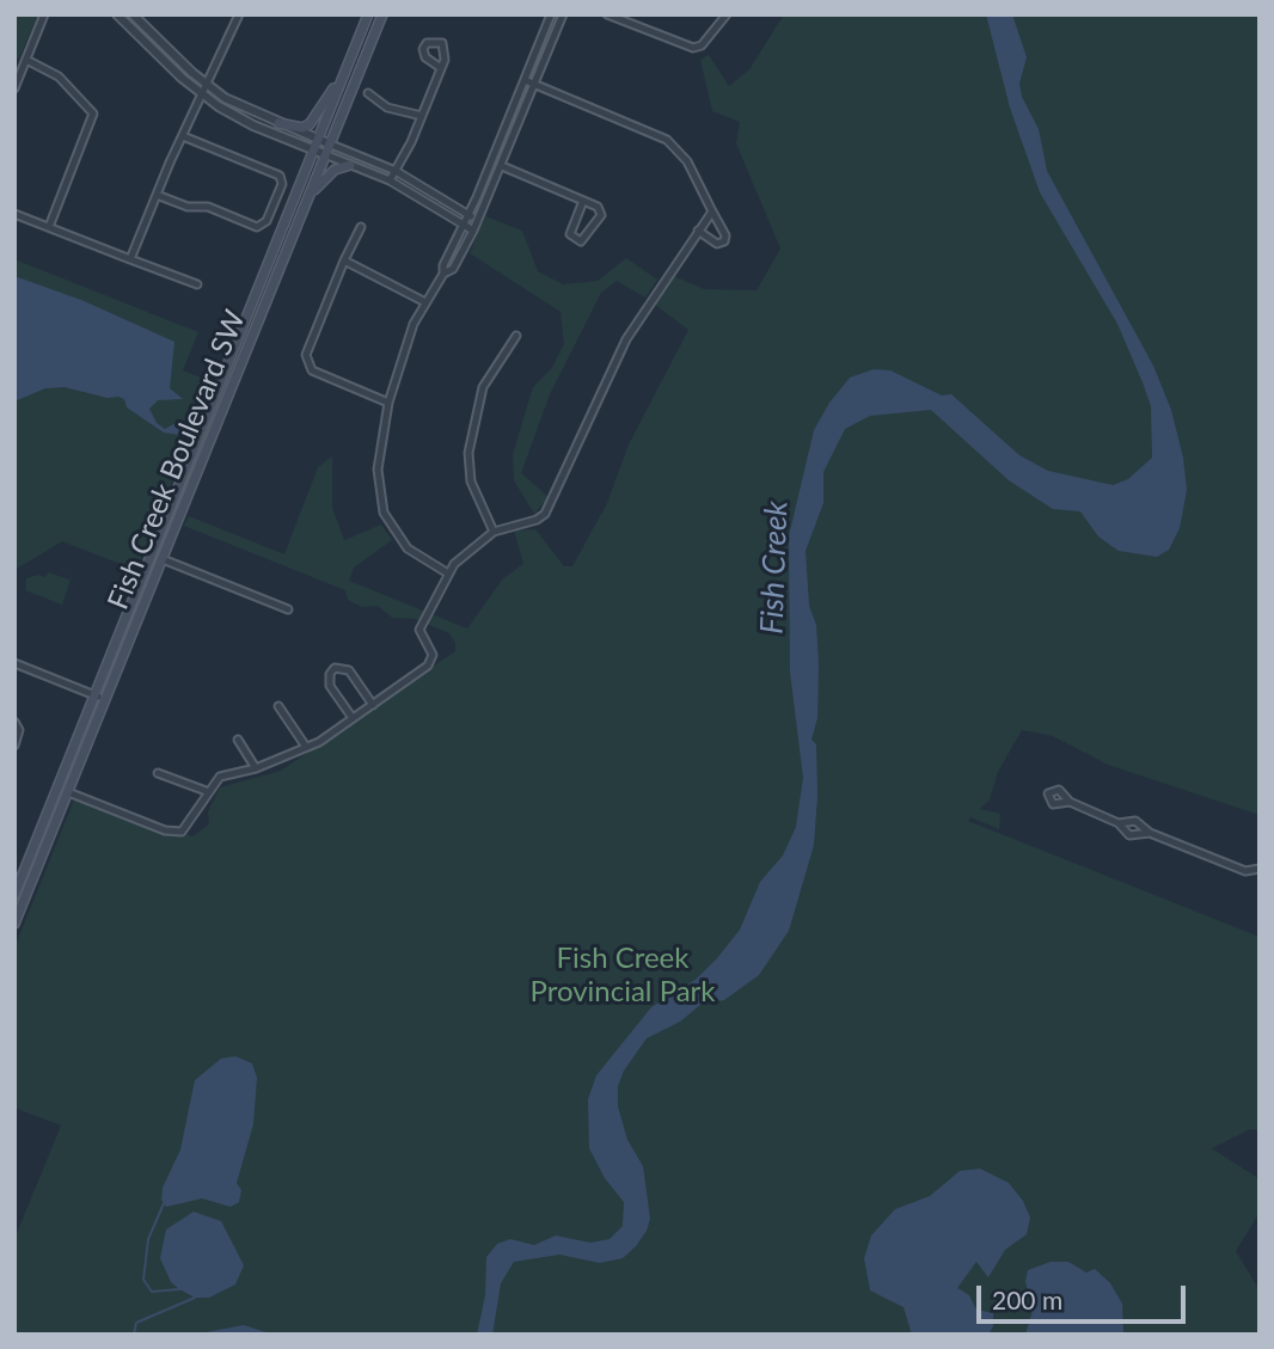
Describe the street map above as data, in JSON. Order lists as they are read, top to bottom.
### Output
{
  "streets": {
    "main road": ["Fish Creek Boulevard SW"]
  },
  "water": ["Fish Creek"],
  "parks": ["Fish Creek Provincial Park"],
  "scale_bar": "200 m"
}
